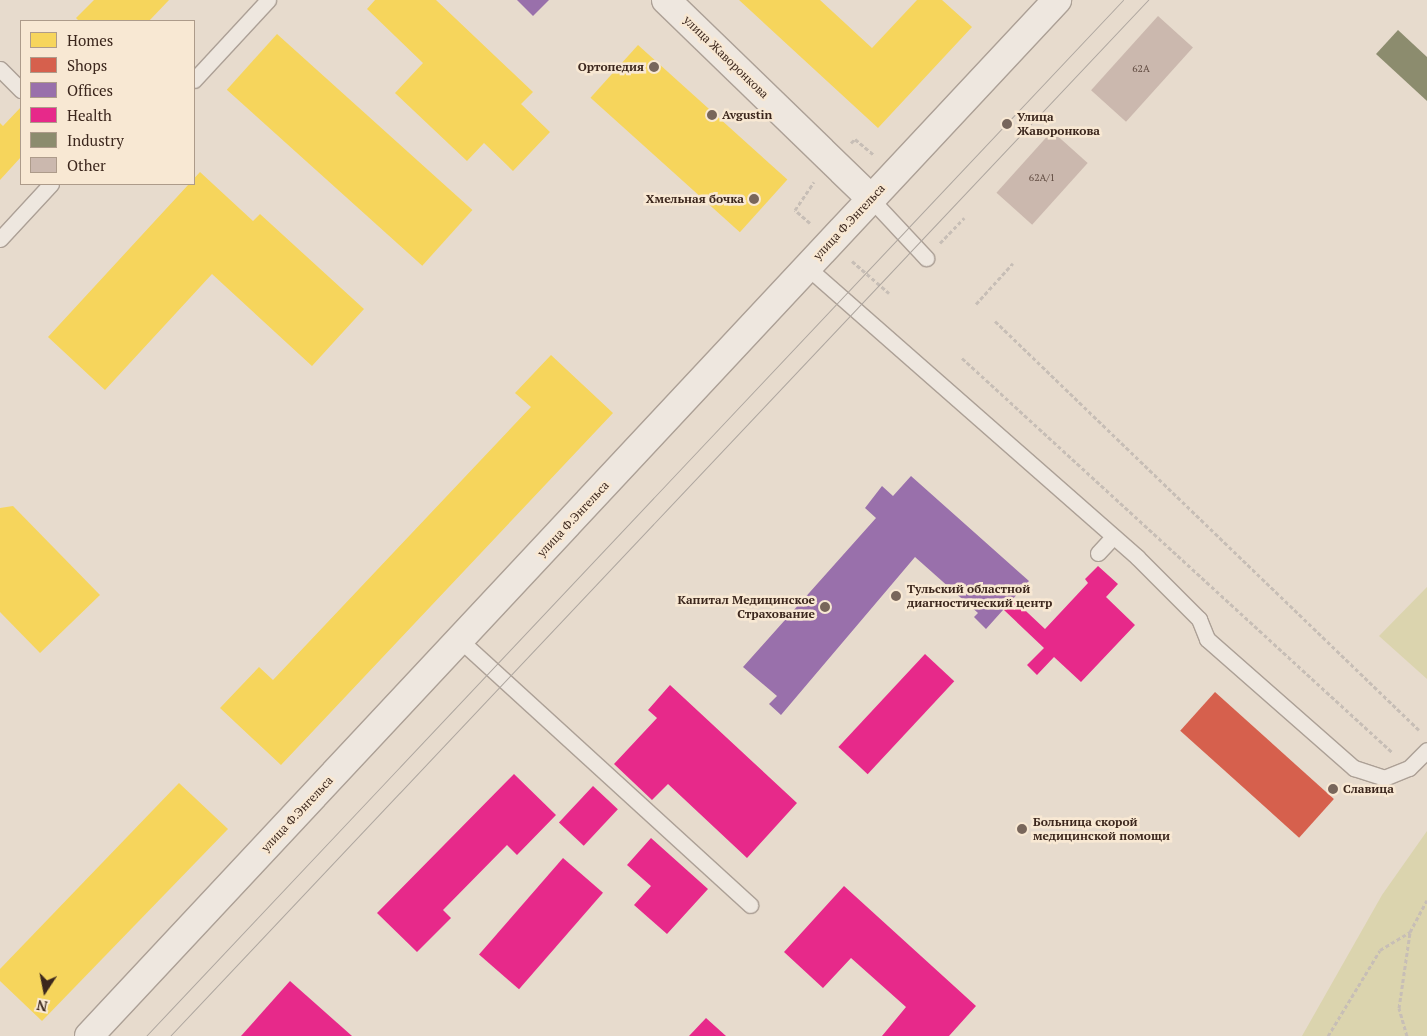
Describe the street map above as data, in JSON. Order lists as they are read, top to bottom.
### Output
{
  "streets": {
    "street": ["улица Жаворонкова", "улица Ф.Энгельса"]
  },
  "crossings": [
    ["улица Жаворонкова", "улица Ф.Энгельса"]
  ],
  "places": [
    "Ортопедия",
    "Avgustin",
    "Улица Жаворонкова",
    "Хмельная бочка",
    "Тульский областной диагностический центр",
    "Капитал Медицинское Страхование",
    "Славица",
    "Больница скорой медицинской помощи"
  ],
  "house_numbers": ["62А", "62А/1"],
  "legend": [
    "Homes",
    "Shops",
    "Offices",
    "Health",
    "Industry",
    "Other"
  ],
  "north": "bottom"
}
